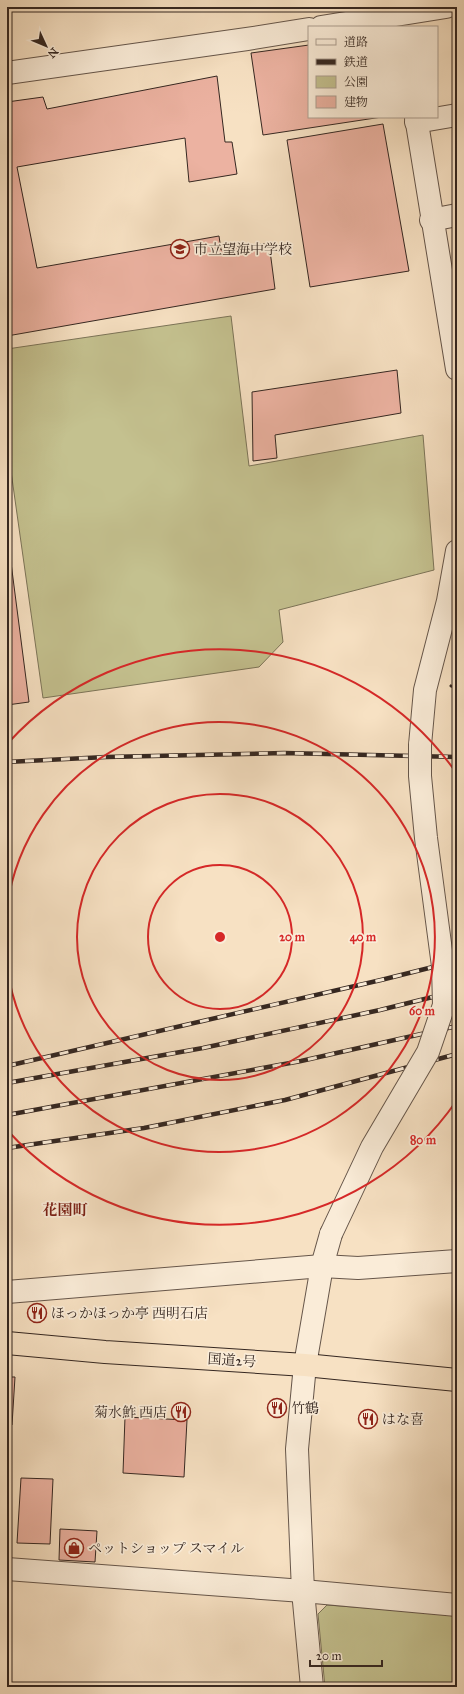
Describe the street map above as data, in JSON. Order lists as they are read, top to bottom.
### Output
{
  "streets": {
    "highway": ["国道2号"]
  },
  "districts": ["花園町"],
  "places": {
    "school or university": ["市立望海中学校"],
    "restaurant": [
      "ほっかほっか亭 西明石店",
      "竹鶴",
      "菊水鮓 西店",
      "はな喜"
    ],
    "shop": ["ペットショップ スマイル"]
  },
  "legend": [
    "道路",
    "鉄道",
    "公園",
    "建物"
  ],
  "scale_bar": "20 m",
  "north": "bottom right",
  "rings": [
    "20 m",
    "40 m",
    "60 m",
    "80 m"
  ]
}
